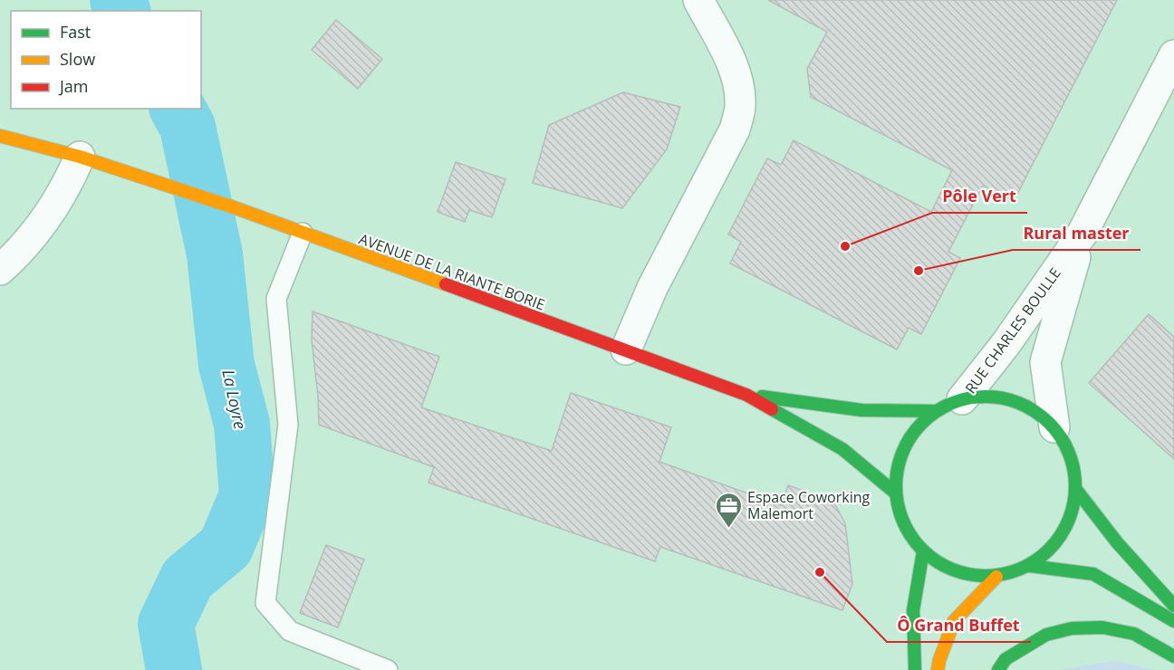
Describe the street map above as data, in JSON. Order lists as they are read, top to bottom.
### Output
{
  "streets": {
    "street": ["AVENUE DE LA RIANTE BORIE", "RUE CHARLES BOULLE"]
  },
  "crossings": [
    ["AVENUE DE LA RIANTE BORIE", "RUE CHARLES BOULLE"]
  ],
  "water": ["La Loyre"],
  "places": {
    "other": ["Pôle Vert", "Rural master", "Ô Grand Buffet"],
    "office": ["Espace Coworking Malemort"]
  },
  "legend": ["Fast", "Slow", "Jam"]
}
